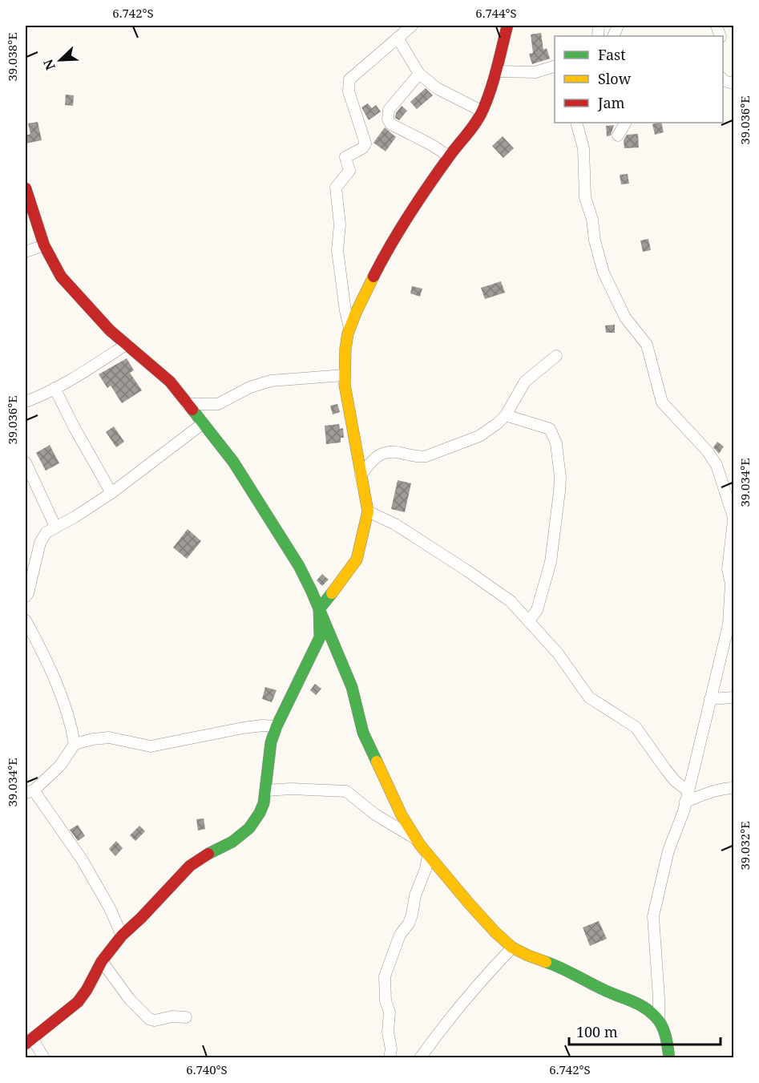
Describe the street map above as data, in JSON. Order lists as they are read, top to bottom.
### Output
{
  "legend": ["Fast", "Slow", "Jam"],
  "scale_bar": "100 m",
  "north": "bottom left",
  "coordinates": [
    "6.742°S",
    "6.744°S",
    "39.038°E",
    "39.036°E",
    "39.034°E",
    "39.032°E",
    "6.740°S"
  ]
}
